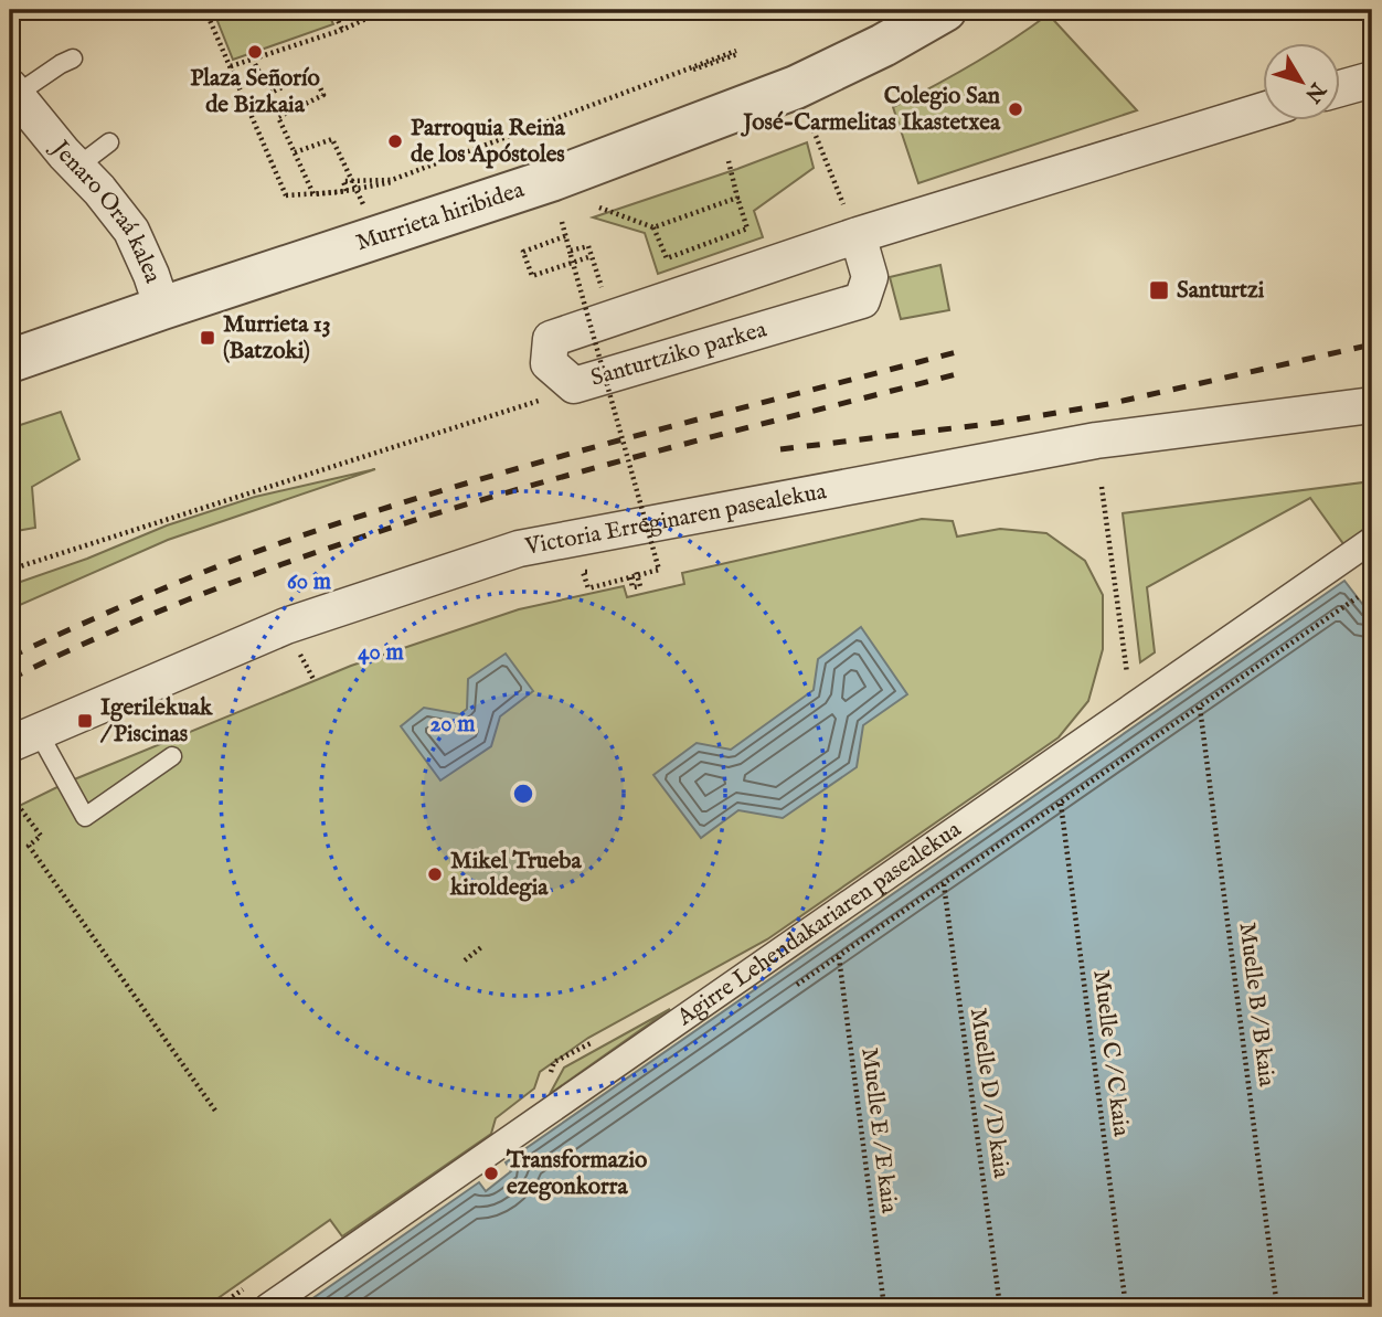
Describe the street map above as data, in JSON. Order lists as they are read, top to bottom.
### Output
{
  "streets": {
    "street": [
      "Jenaro Oraá kalea",
      "Murrieta hiribidea",
      "Santurtziko parkea",
      "Victoria Erreginaren pasealekua",
      "Agirre Lehendakariaren pasealekua"
    ],
    "path": [
      "Muelle B / B kaia",
      "Muelle C / C kaia",
      "Muelle D / D kaia",
      "Muelle E / E kaia"
    ]
  },
  "crossings": [
    ["Jenaro Oraá kalea", "Murrieta hiribidea"]
  ],
  "places": {
    "other": [
      "Plaza Señorío de Bizkaia",
      "Colegio San José-Carmelitas Ikastetxea",
      "Parroquia Reina de los Apóstoles",
      "Mikel Trueba kiroldegia",
      "Transformazio ezegonkorra"
    ],
    "transit": ["Santurtzi", "Murrieta 13 (Batzoki)", "Igerilekuak / Piscinas"]
  },
  "north": "bottom right",
  "rings": ["60 m", "40 m", "20 m"]
}
